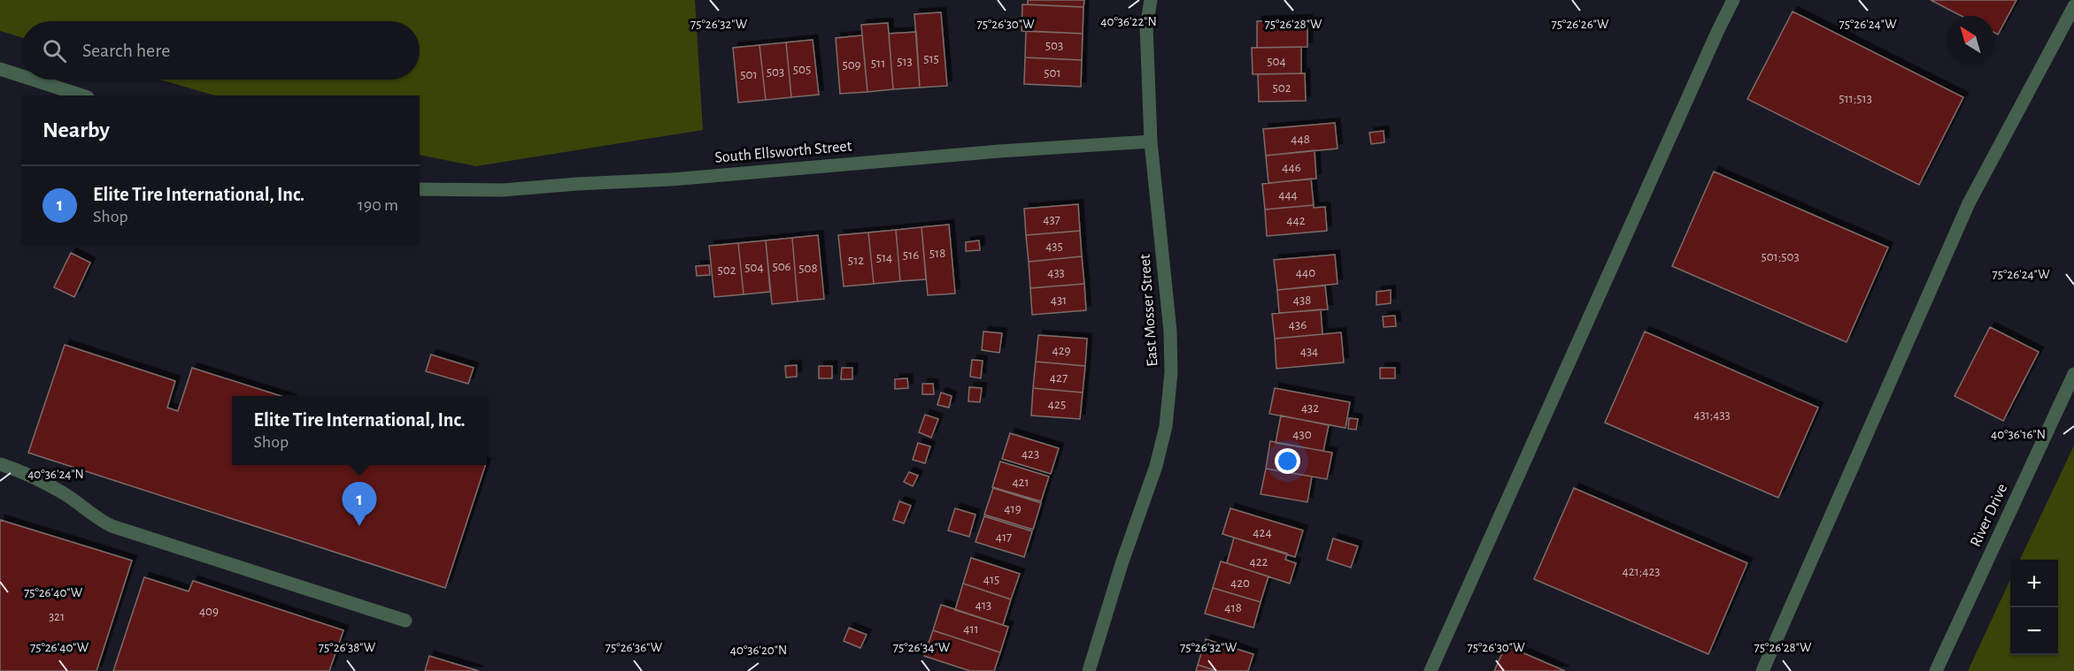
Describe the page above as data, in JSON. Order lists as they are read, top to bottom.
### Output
{
  "streets": {
    "street": ["South Ellsworth Street", "East Mosser Street", "River Drive"]
  },
  "crossings": [
    ["South Ellsworth Street", "East Mosser Street"]
  ],
  "house_numbers": [
    "503",
    "515",
    "513",
    "504",
    "511",
    "509",
    "505",
    "503",
    "501",
    "501",
    "502",
    "511;513",
    "448",
    "446",
    "444",
    "437",
    "442",
    "435",
    "518",
    "516",
    "501;503",
    "514",
    "512",
    "506",
    "504",
    "508",
    "502",
    "433",
    "440",
    "431",
    "438",
    "436",
    "429",
    "434",
    "427",
    "425",
    "432",
    "431;433",
    "430",
    "423",
    "421",
    "419",
    "424",
    "417",
    "422",
    "421;423",
    "415",
    "420",
    "413",
    "418",
    "409",
    "321",
    "411"
  ],
  "north": "top left",
  "page": {
    "search": "Search here",
    "heading": "Nearby",
    "list": [
      {
        "mark": "1",
        "name": "Elite Tire International, Inc.",
        "note": "Shop",
        "value": "190 m"
      }
    ],
    "popup": ["Elite Tire International, Inc.", "Shop"],
    "pins": "1",
    "map_buttons": ["+", "−"]
  },
  "coordinates": [
    "40°36'22\"N",
    "75°26'32\"W",
    "75°26'30\"W",
    "75°26'28\"W",
    "75°26'26\"W",
    "75°26'24\"W",
    "40°36'16\"N",
    "40°36'24\"N",
    "75°26'40\"W",
    "75°26'38\"W",
    "75°26'36\"W",
    "75°26'34\"W",
    "40°36'20\"N"
  ]
}
